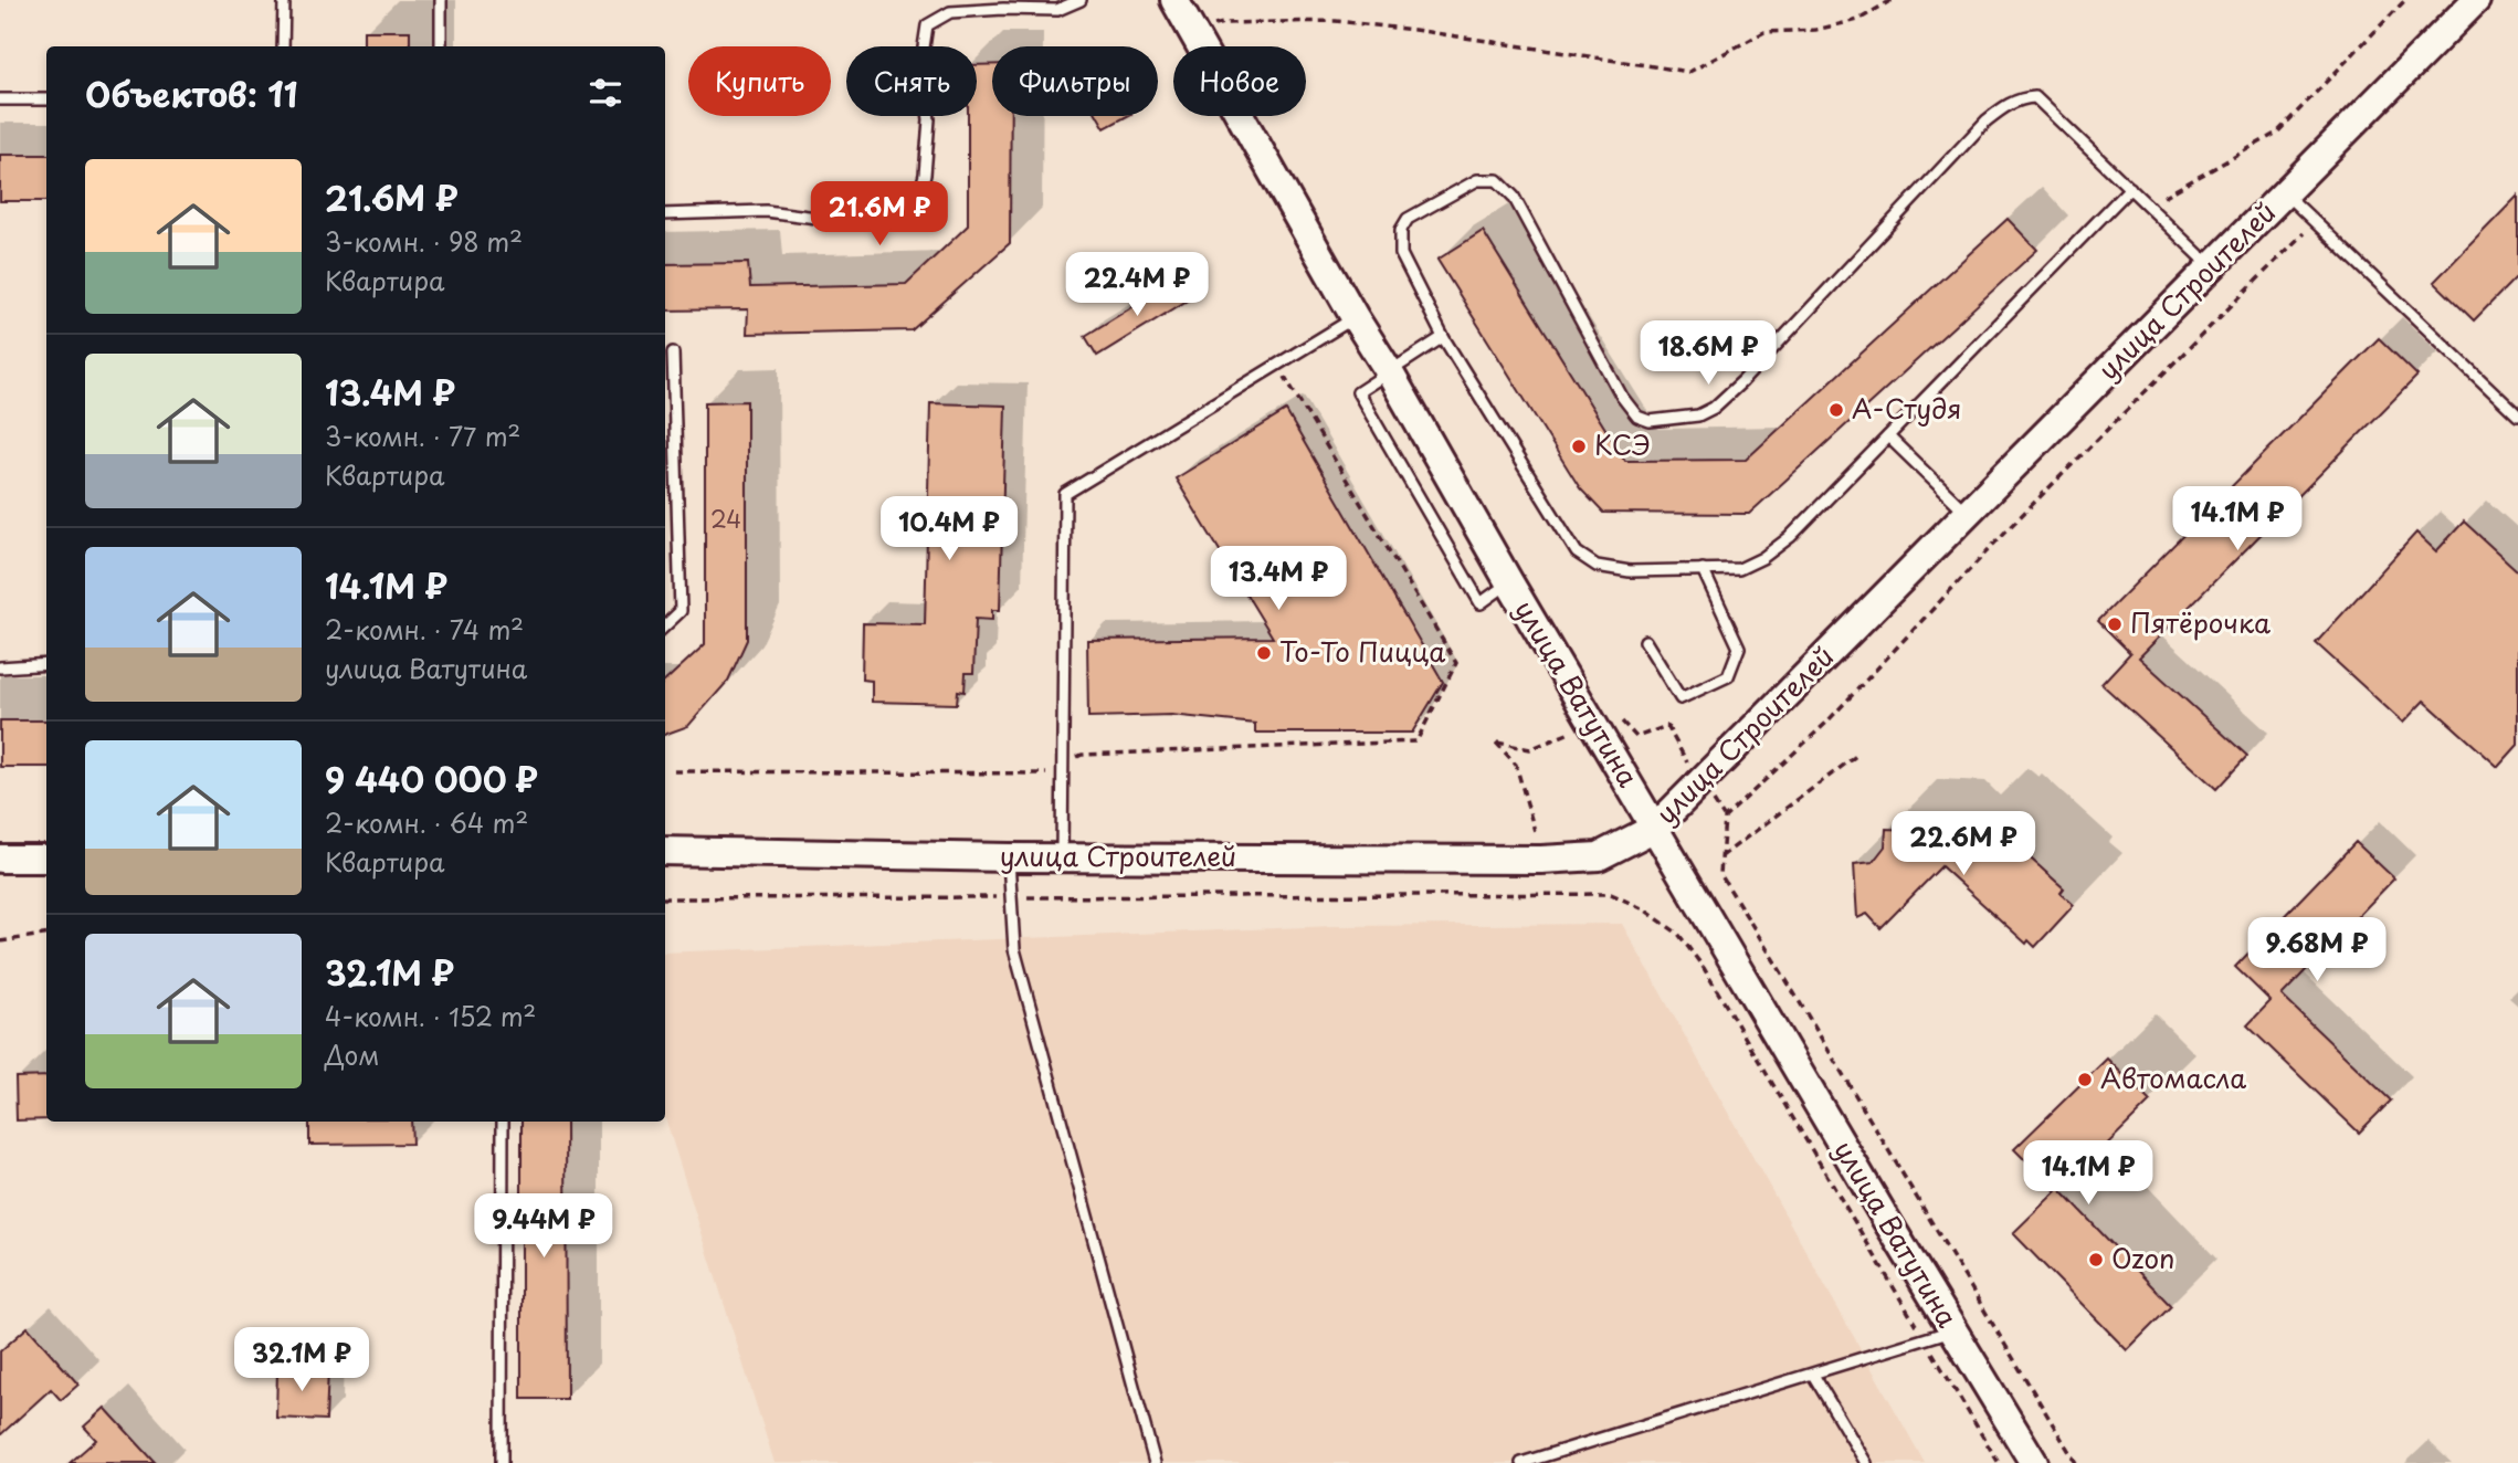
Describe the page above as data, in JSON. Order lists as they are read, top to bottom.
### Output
{
  "streets": {
    "street": ["улица Строителей", "улица Ватутина"]
  },
  "crossings": [
    ["улица Строителей", "улица Ватутина"]
  ],
  "places": [
    "А-Студя",
    "КСЭ",
    "Пятёрочка",
    "То-То Пицца",
    "Автомасла",
    "Ozon"
  ],
  "house_numbers": ["24"],
  "page": {
    "chip": [
      "Купить",
      "Снять",
      "Фильтры",
      "Новое"
    ],
    "heading": "Объектов: 11",
    "list": [
      {
        "name": "21.6M ₽",
        "note": "3-комн. · 98 m² · Квартира"
      },
      {
        "name": "13.4M ₽",
        "note": "3-комн. · 77 m² · Квартира"
      },
      {
        "name": "14.1M ₽",
        "note": "2-комн. · 74 m² · улица Ватутина"
      },
      {
        "name": "9 440 000 ₽",
        "note": "2-комн. · 64 m² · Квартира"
      },
      {
        "name": "32.1M ₽",
        "note": "4-комн. · 152 m² · Дом"
      }
    ],
    "price": [
      "21.6M ₽",
      "22.4M ₽",
      "18.6M ₽",
      "14.1M ₽",
      "10.4M ₽",
      "13.4M ₽",
      "22.6M ₽",
      "9.68M ₽",
      "14.1M ₽",
      "9.44M ₽",
      "32.1M ₽"
    ]
  }
}
